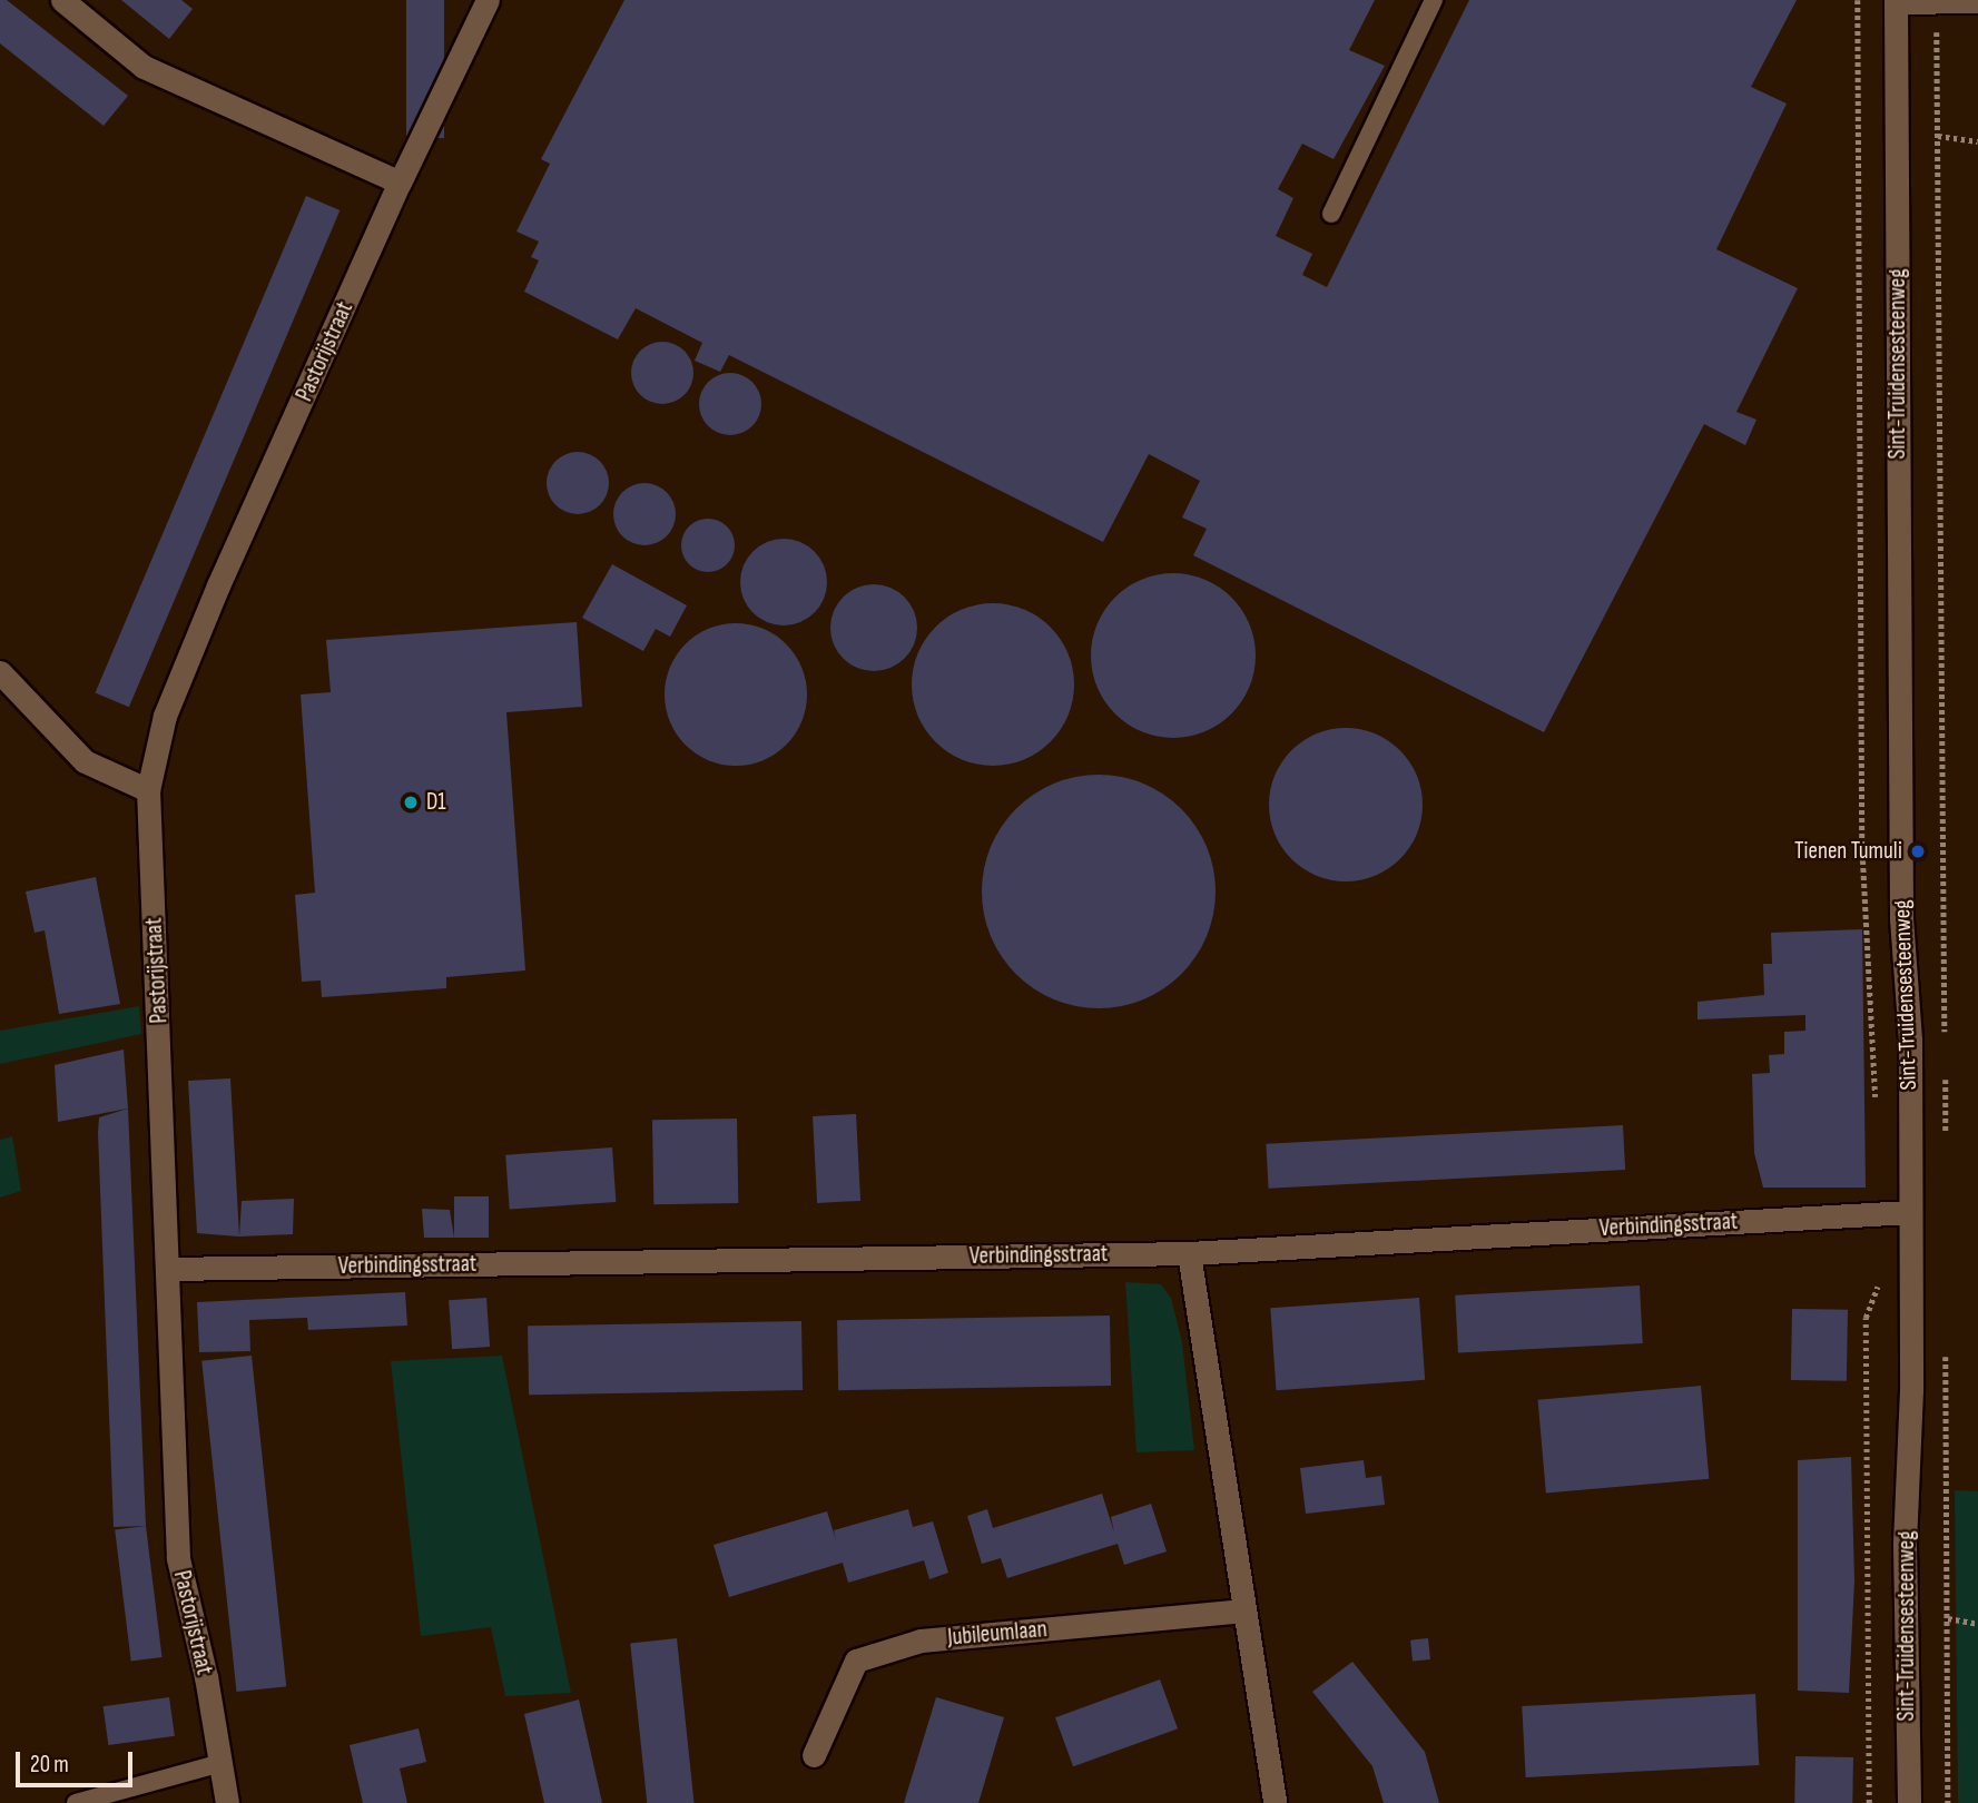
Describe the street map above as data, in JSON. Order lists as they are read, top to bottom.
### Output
{
  "streets": {
    "street": [
      "Pastorijstraat",
      "Sint-Truidensesteenweg",
      "Verbindingsstraat",
      "Jubileumlaan"
    ]
  },
  "crossings": [
    ["Pastorijstraat", "Verbindingsstraat"],
    ["Sint-Truidensesteenweg", "Verbindingsstraat"]
  ],
  "places": ["D1", "Tienen Tumuli"],
  "scale_bar": "20 m"
}
